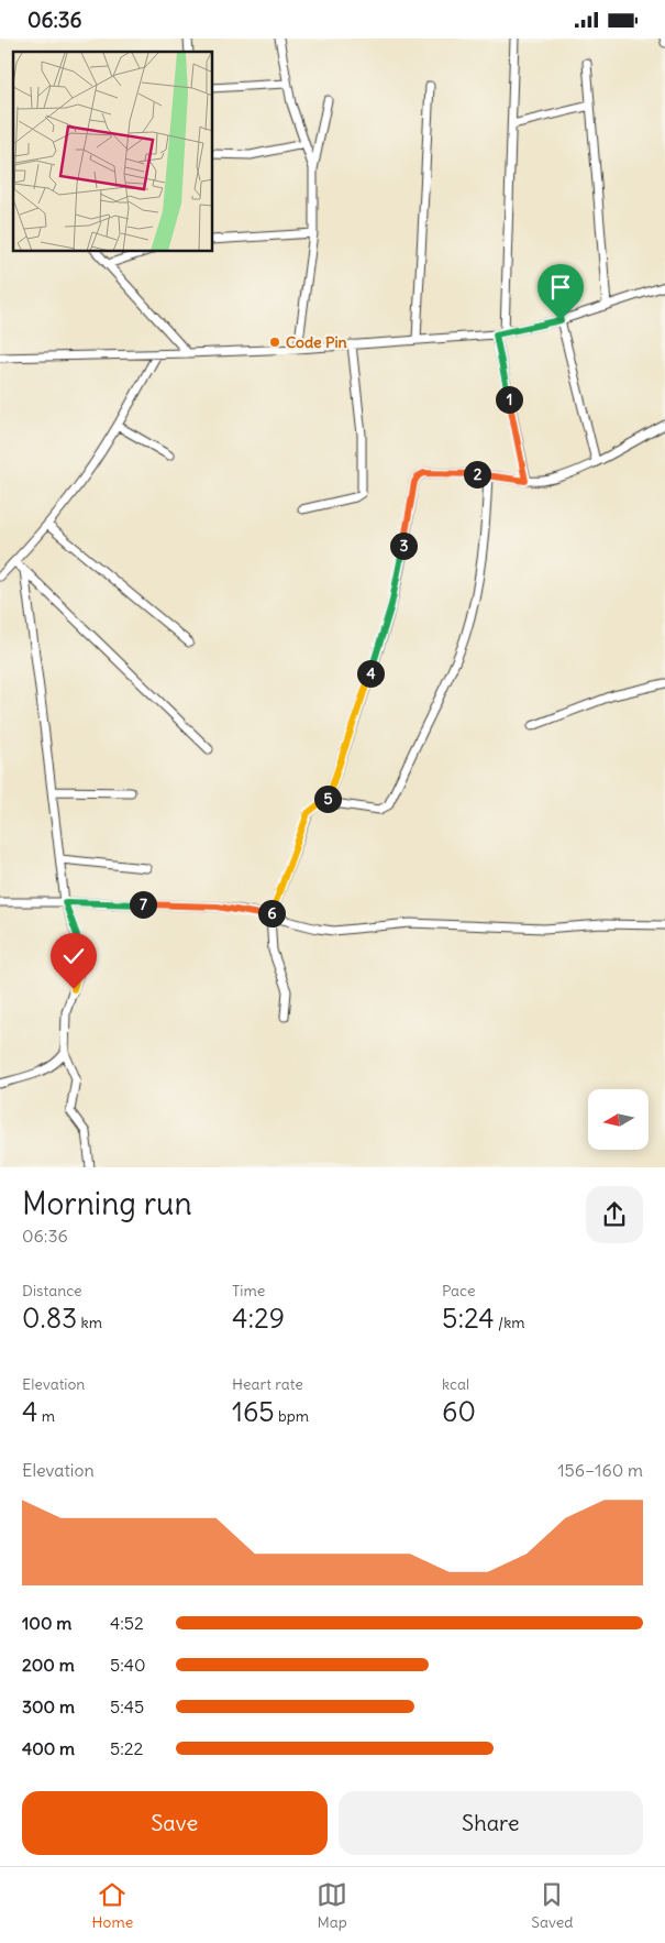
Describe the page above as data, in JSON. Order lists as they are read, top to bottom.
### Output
{
  "places": ["Code Pin"],
  "north": "left",
  "page": {
    "status": "06:36",
    "pins": [
      "1",
      "2",
      "3",
      "4",
      "5",
      "7",
      "6"
    ],
    "heading": ["Morning run", "06:36"],
    "stats": [
      ["Distance", "0.83 km"],
      ["Time", "4:29"],
      ["Pace", "5:24 /km"],
      ["Elevation", "4 m"],
      ["Heart rate", "165 bpm"],
      ["kcal", "60"]
    ],
    "chart": ["Elevation", "156–160 m"],
    "list": [
      {
        "name": "100 m",
        "note": "4:52"
      },
      {
        "name": "200 m",
        "note": "5:40"
      },
      {
        "name": "300 m",
        "note": "5:45"
      },
      {
        "name": "400 m",
        "note": "5:22"
      }
    ],
    "buttons": ["Save", "Share"],
    "tabs": ["Home", "Map", "Saved"]
  }
}
